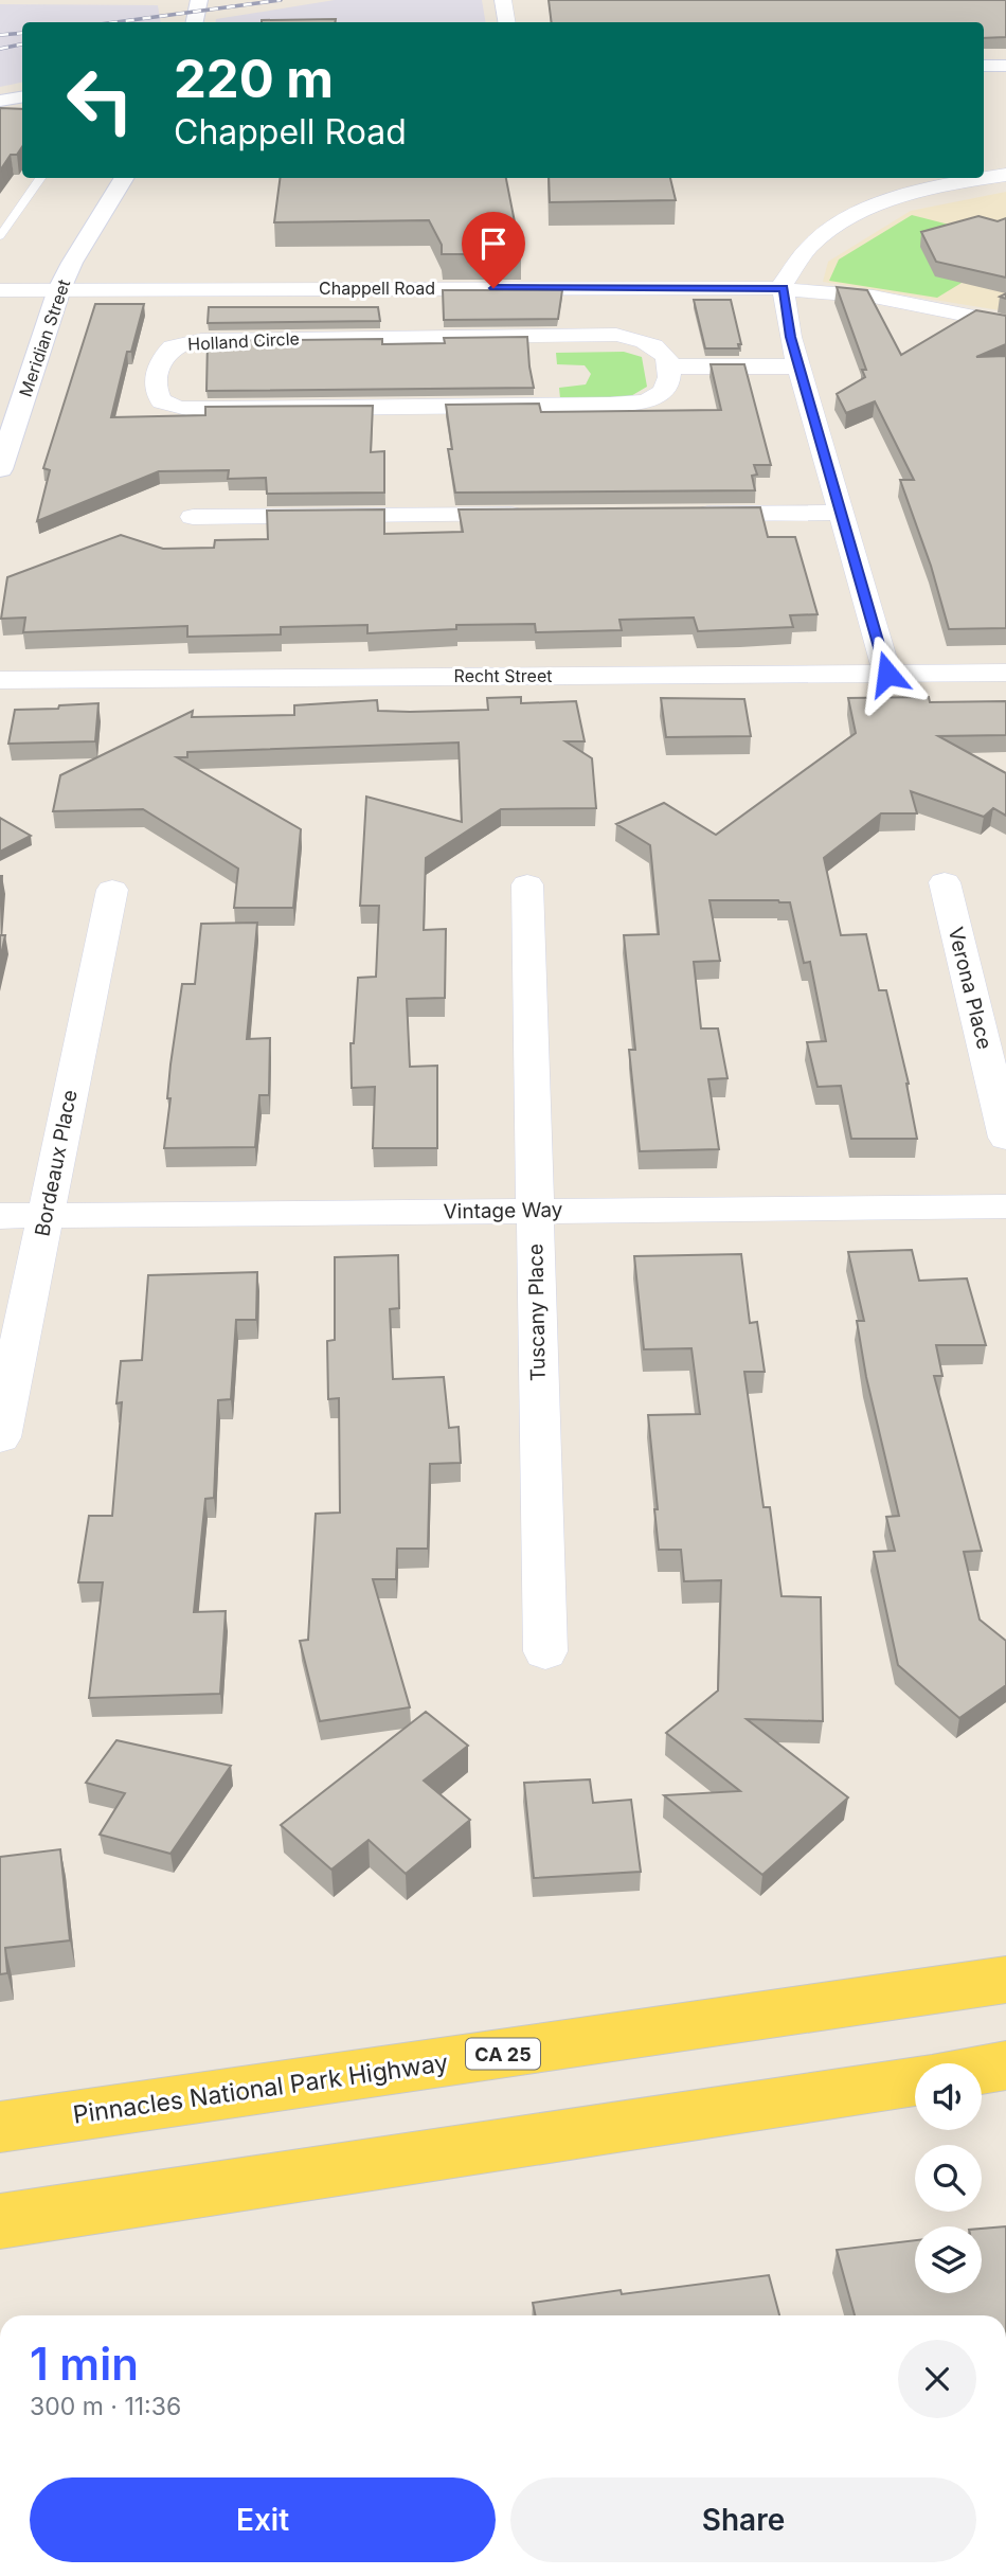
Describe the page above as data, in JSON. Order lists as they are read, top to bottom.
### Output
{
  "streets": {
    "main road": ["CA 25", "Pinnacles National Park Highway"],
    "street": [
      "Chappell Road",
      "Meridian Street",
      "Holland Circle",
      "Recht Street",
      "Verona Place",
      "Bordeaux Place",
      "Vintage Way",
      "Tuscany Place"
    ]
  },
  "crossings": [
    ["Chappell Road", "Meridian Street"],
    ["Bordeaux Place", "Vintage Way"],
    ["Vintage Way", "Tuscany Place"]
  ],
  "page": {
    "turn": ["220 m", "Chappell Road"],
    "heading": ["1 min", "300 m · 11:36"],
    "buttons": ["Exit", "Share"]
  }
}
